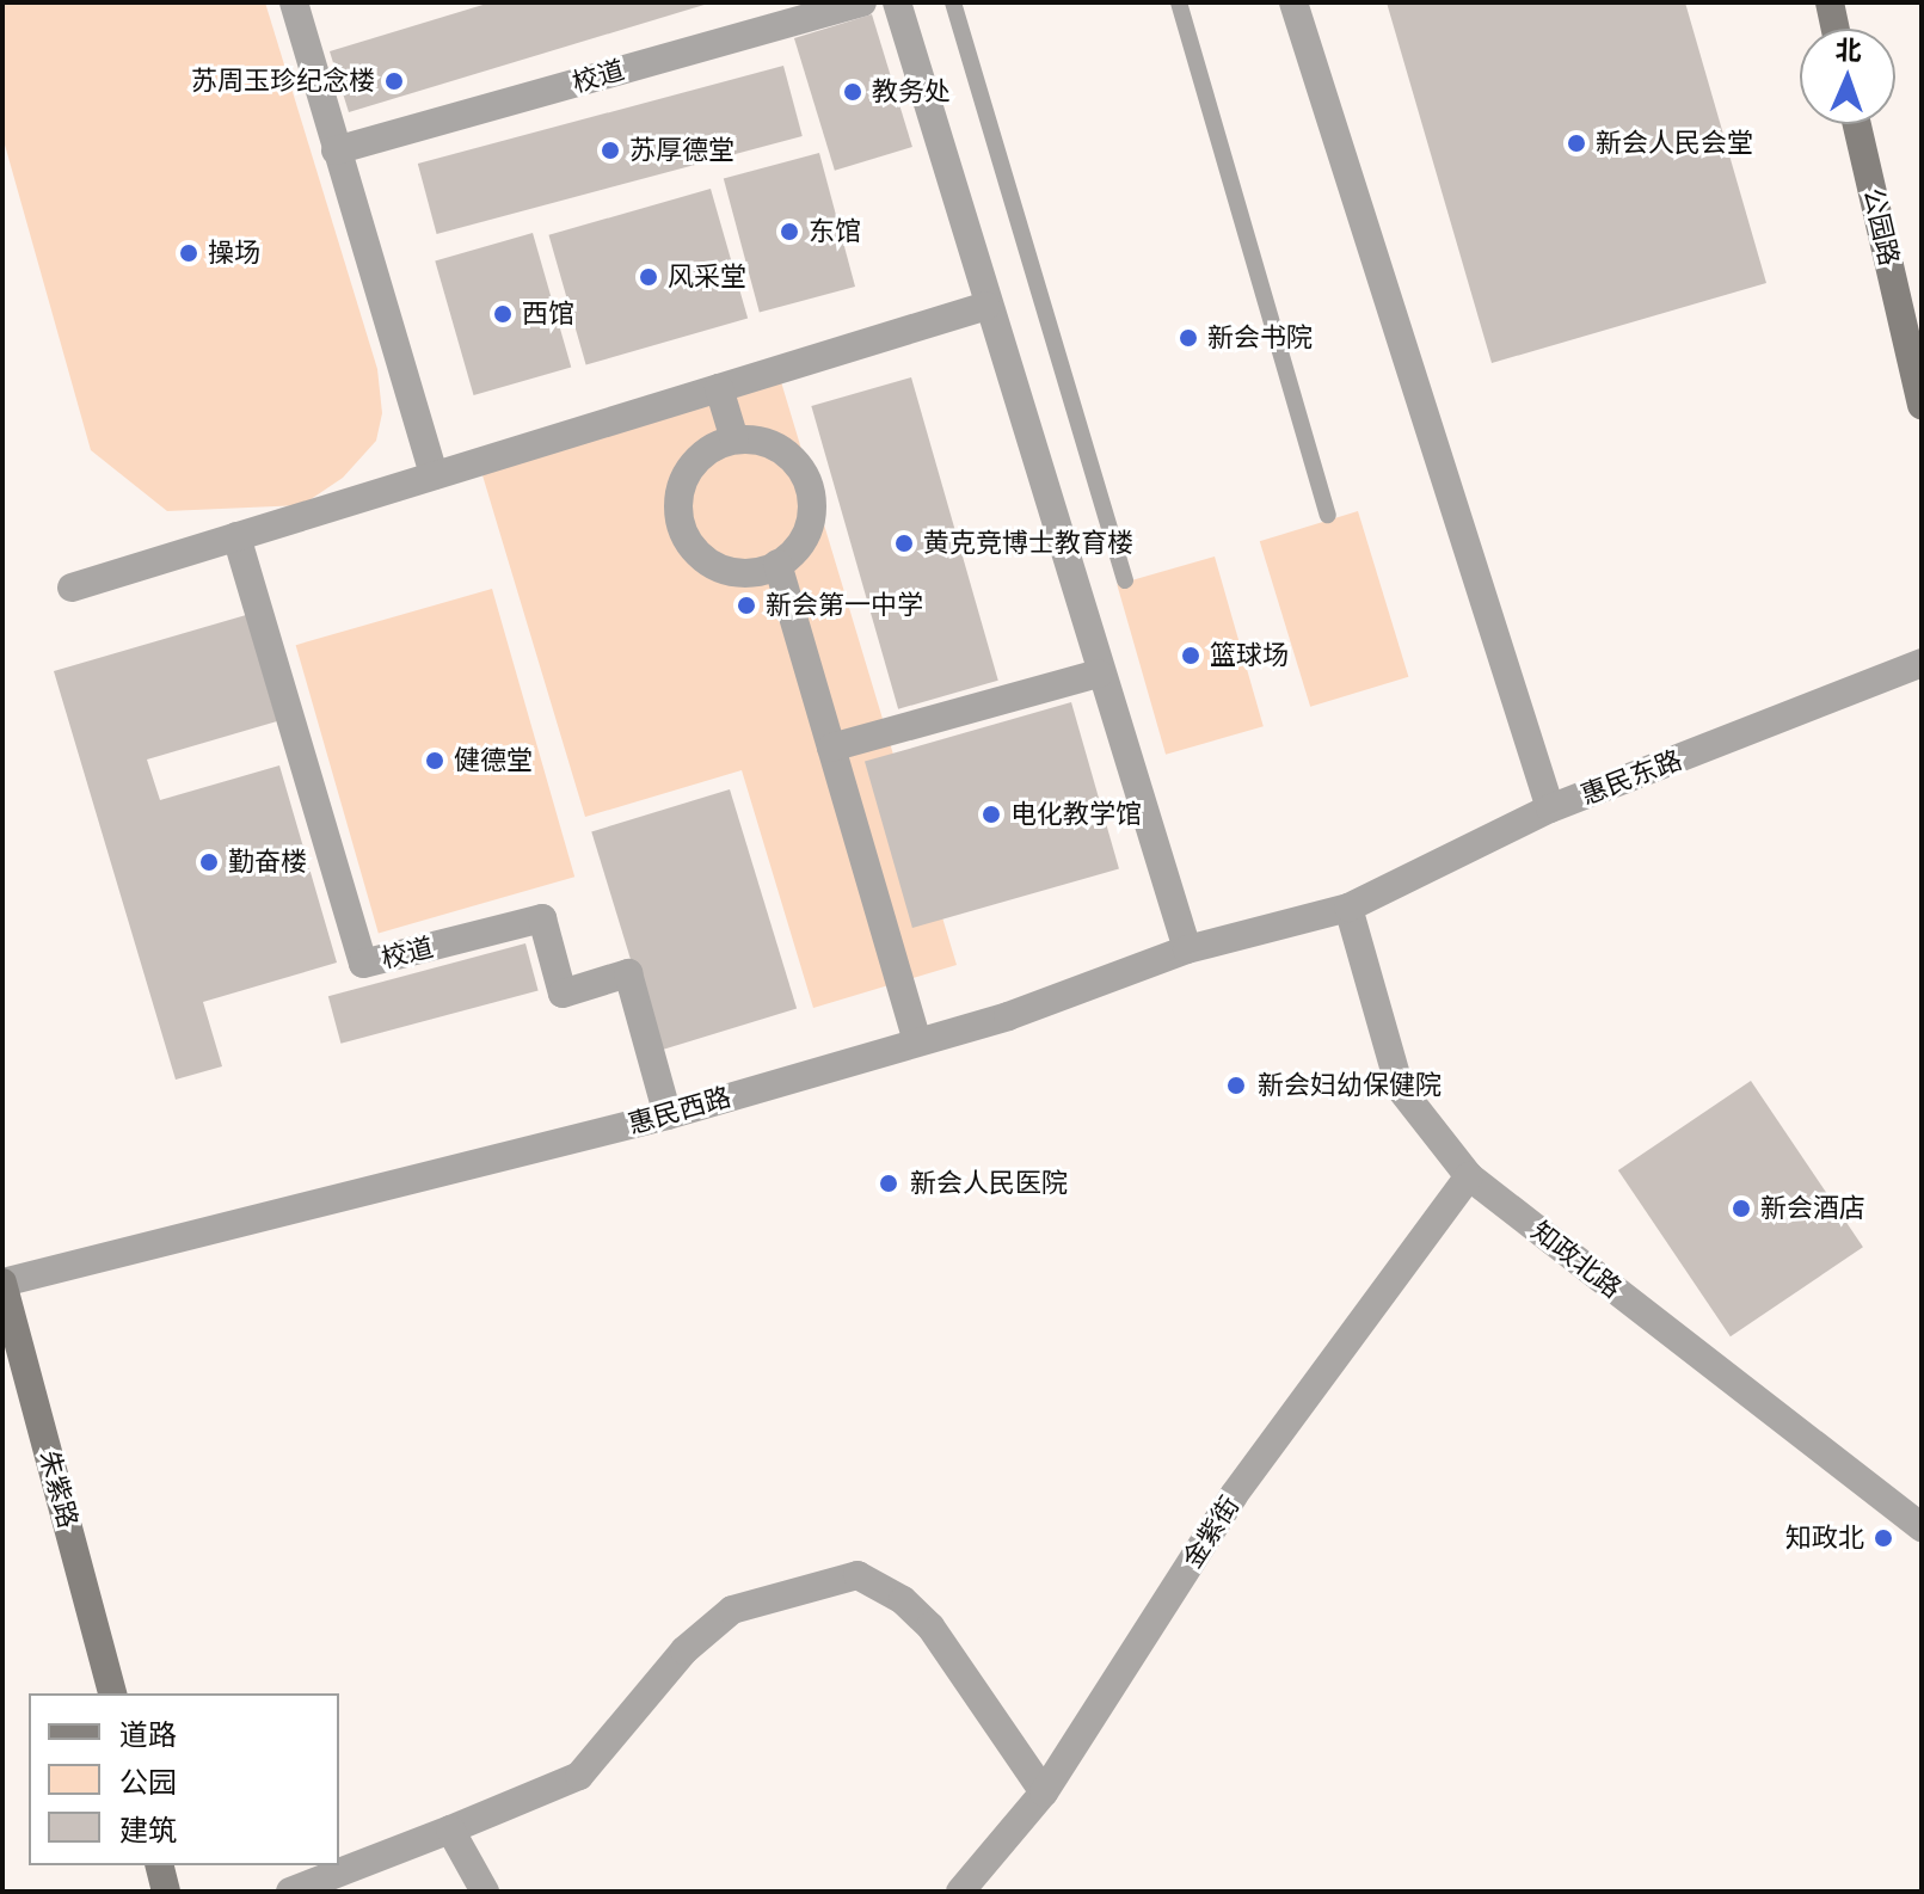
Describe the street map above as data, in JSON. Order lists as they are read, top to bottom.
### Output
{
  "streets": {
    "street": [
      "校道",
      "公园路",
      "惠民东路",
      "惠民西路",
      "知政北路",
      "朱紫路",
      "金紫街"
    ]
  },
  "crossings": [
    ["校道", "惠民西路"],
    ["惠民东路", "惠民西路"],
    ["惠民东路", "知政北路"],
    ["惠民西路", "知政北路"],
    ["惠民西路", "朱紫路"],
    ["知政北路", "金紫街"]
  ],
  "places": [
    "苏周玉珍纪念楼",
    "教务处",
    "新会人民会堂",
    "苏厚德堂",
    "东馆",
    "操场",
    "风采堂",
    "西馆",
    "新会书院",
    "黄克竞博士教育楼",
    "新会第一中学",
    "篮球场",
    "健德堂",
    "电化教学馆",
    "勤奋楼",
    "新会妇幼保健院",
    "新会人民医院",
    "新会酒店",
    "知政北"
  ],
  "legend": ["道路", "公园", "建筑"],
  "north": "top"
}
